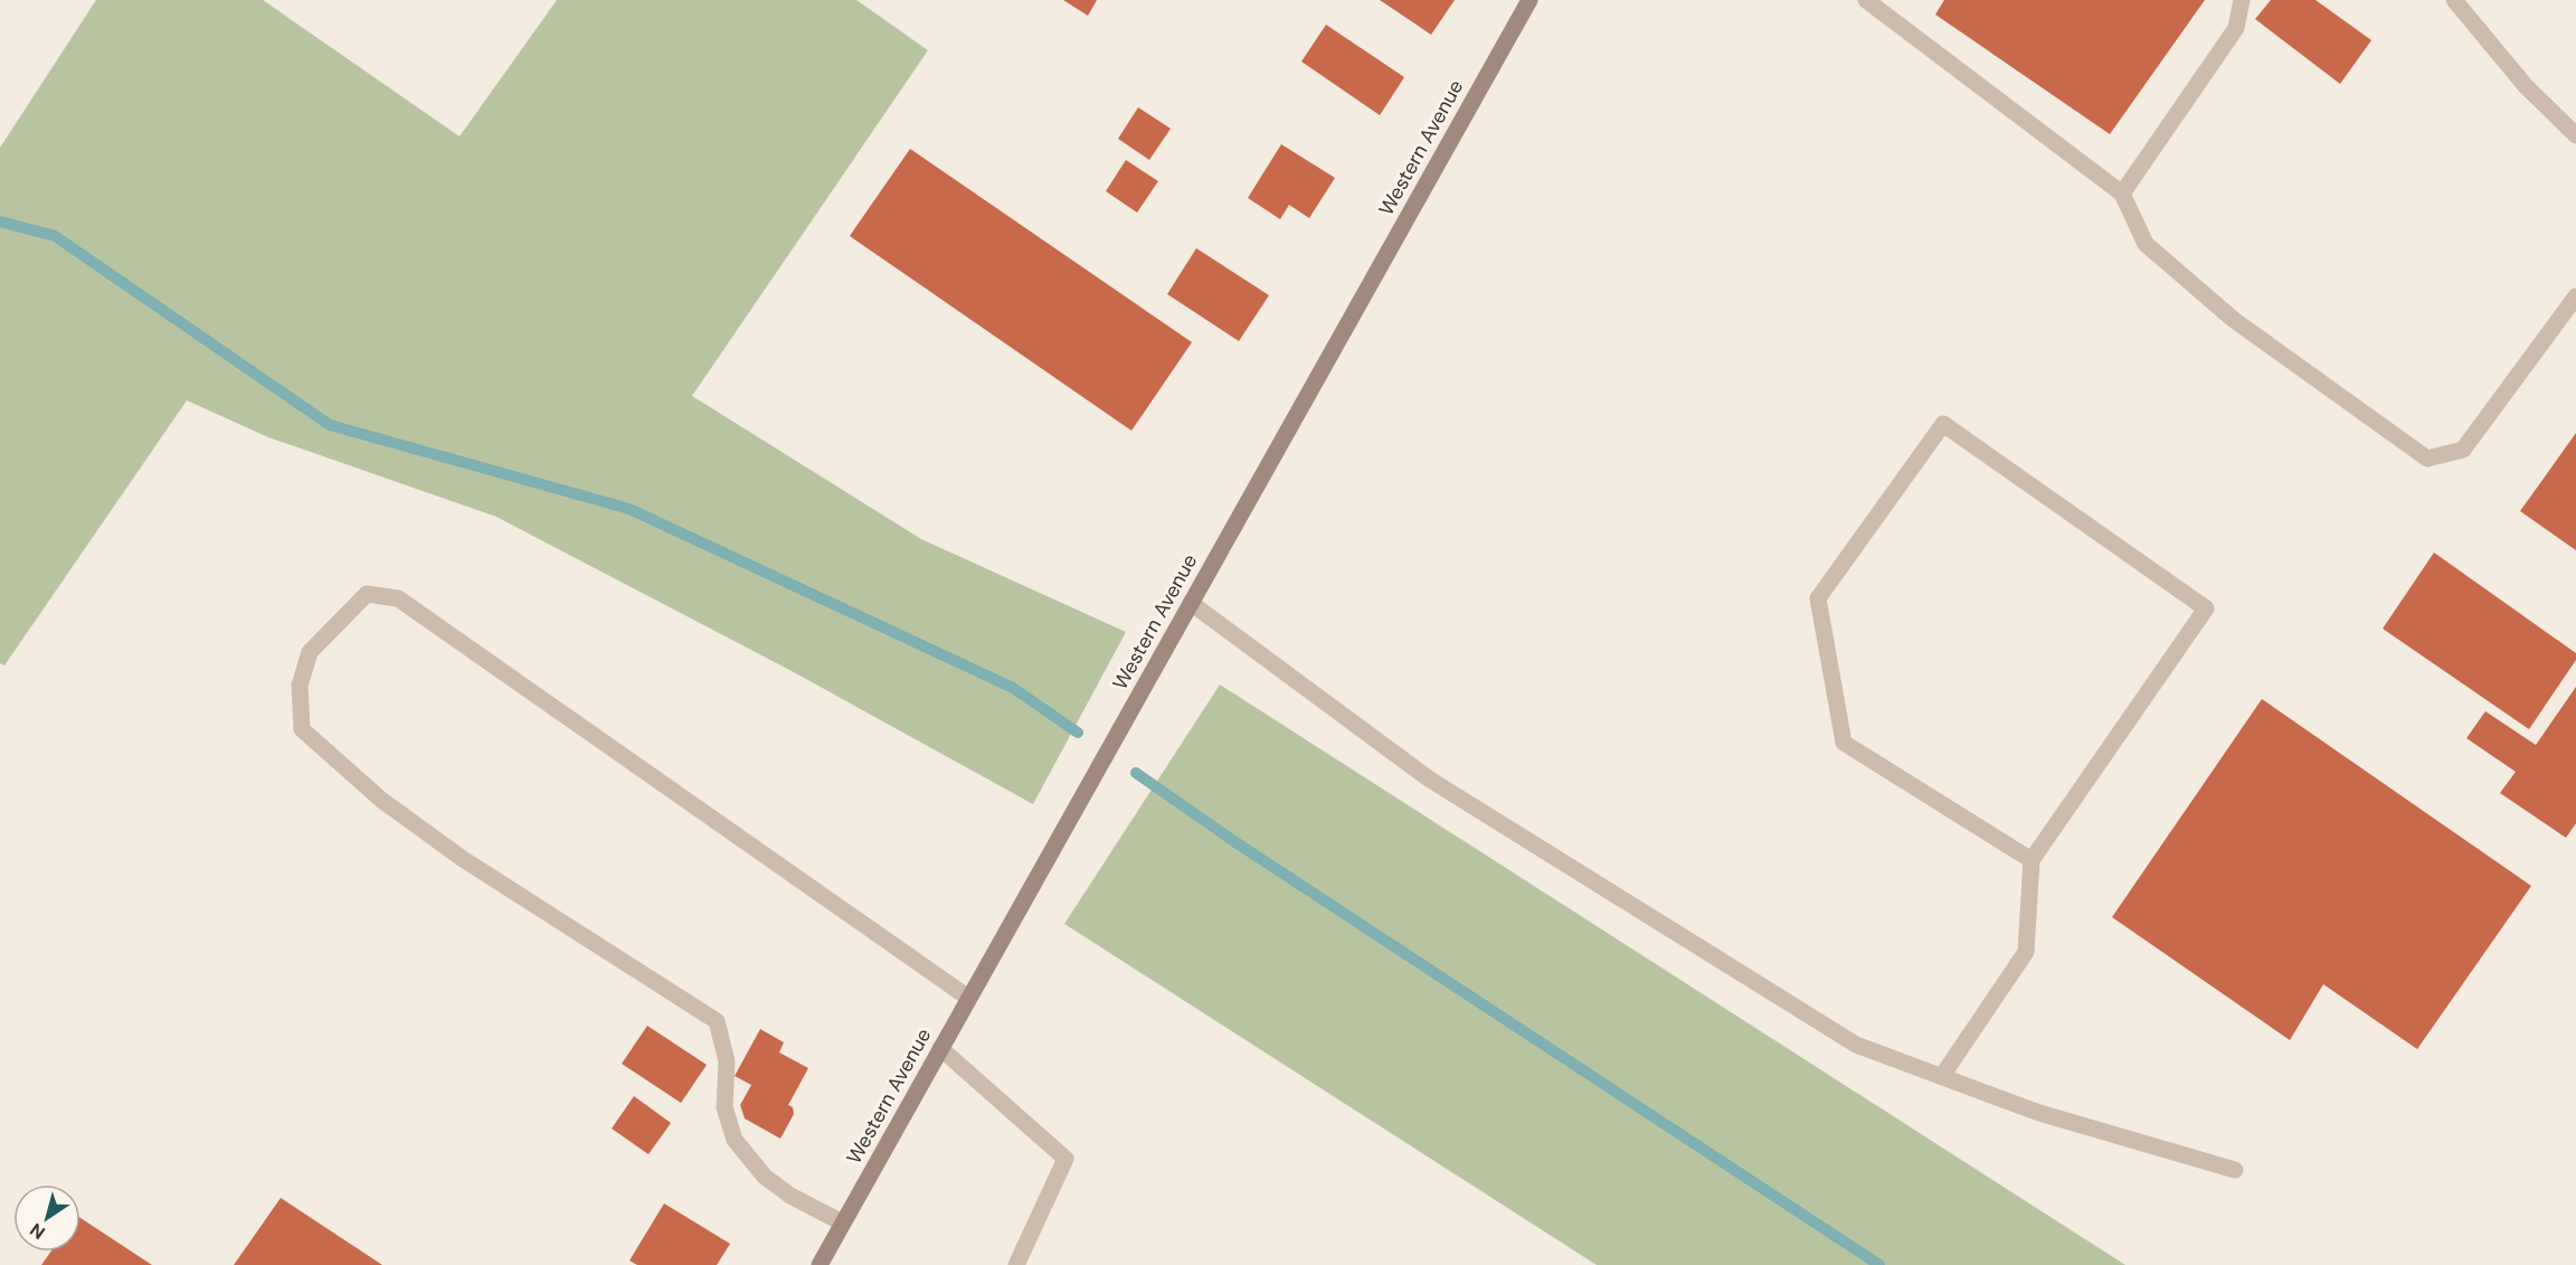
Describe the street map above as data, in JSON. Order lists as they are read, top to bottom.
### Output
{
  "streets": {
    "main road": ["Western Avenue"]
  },
  "north": "bottom left"
}
